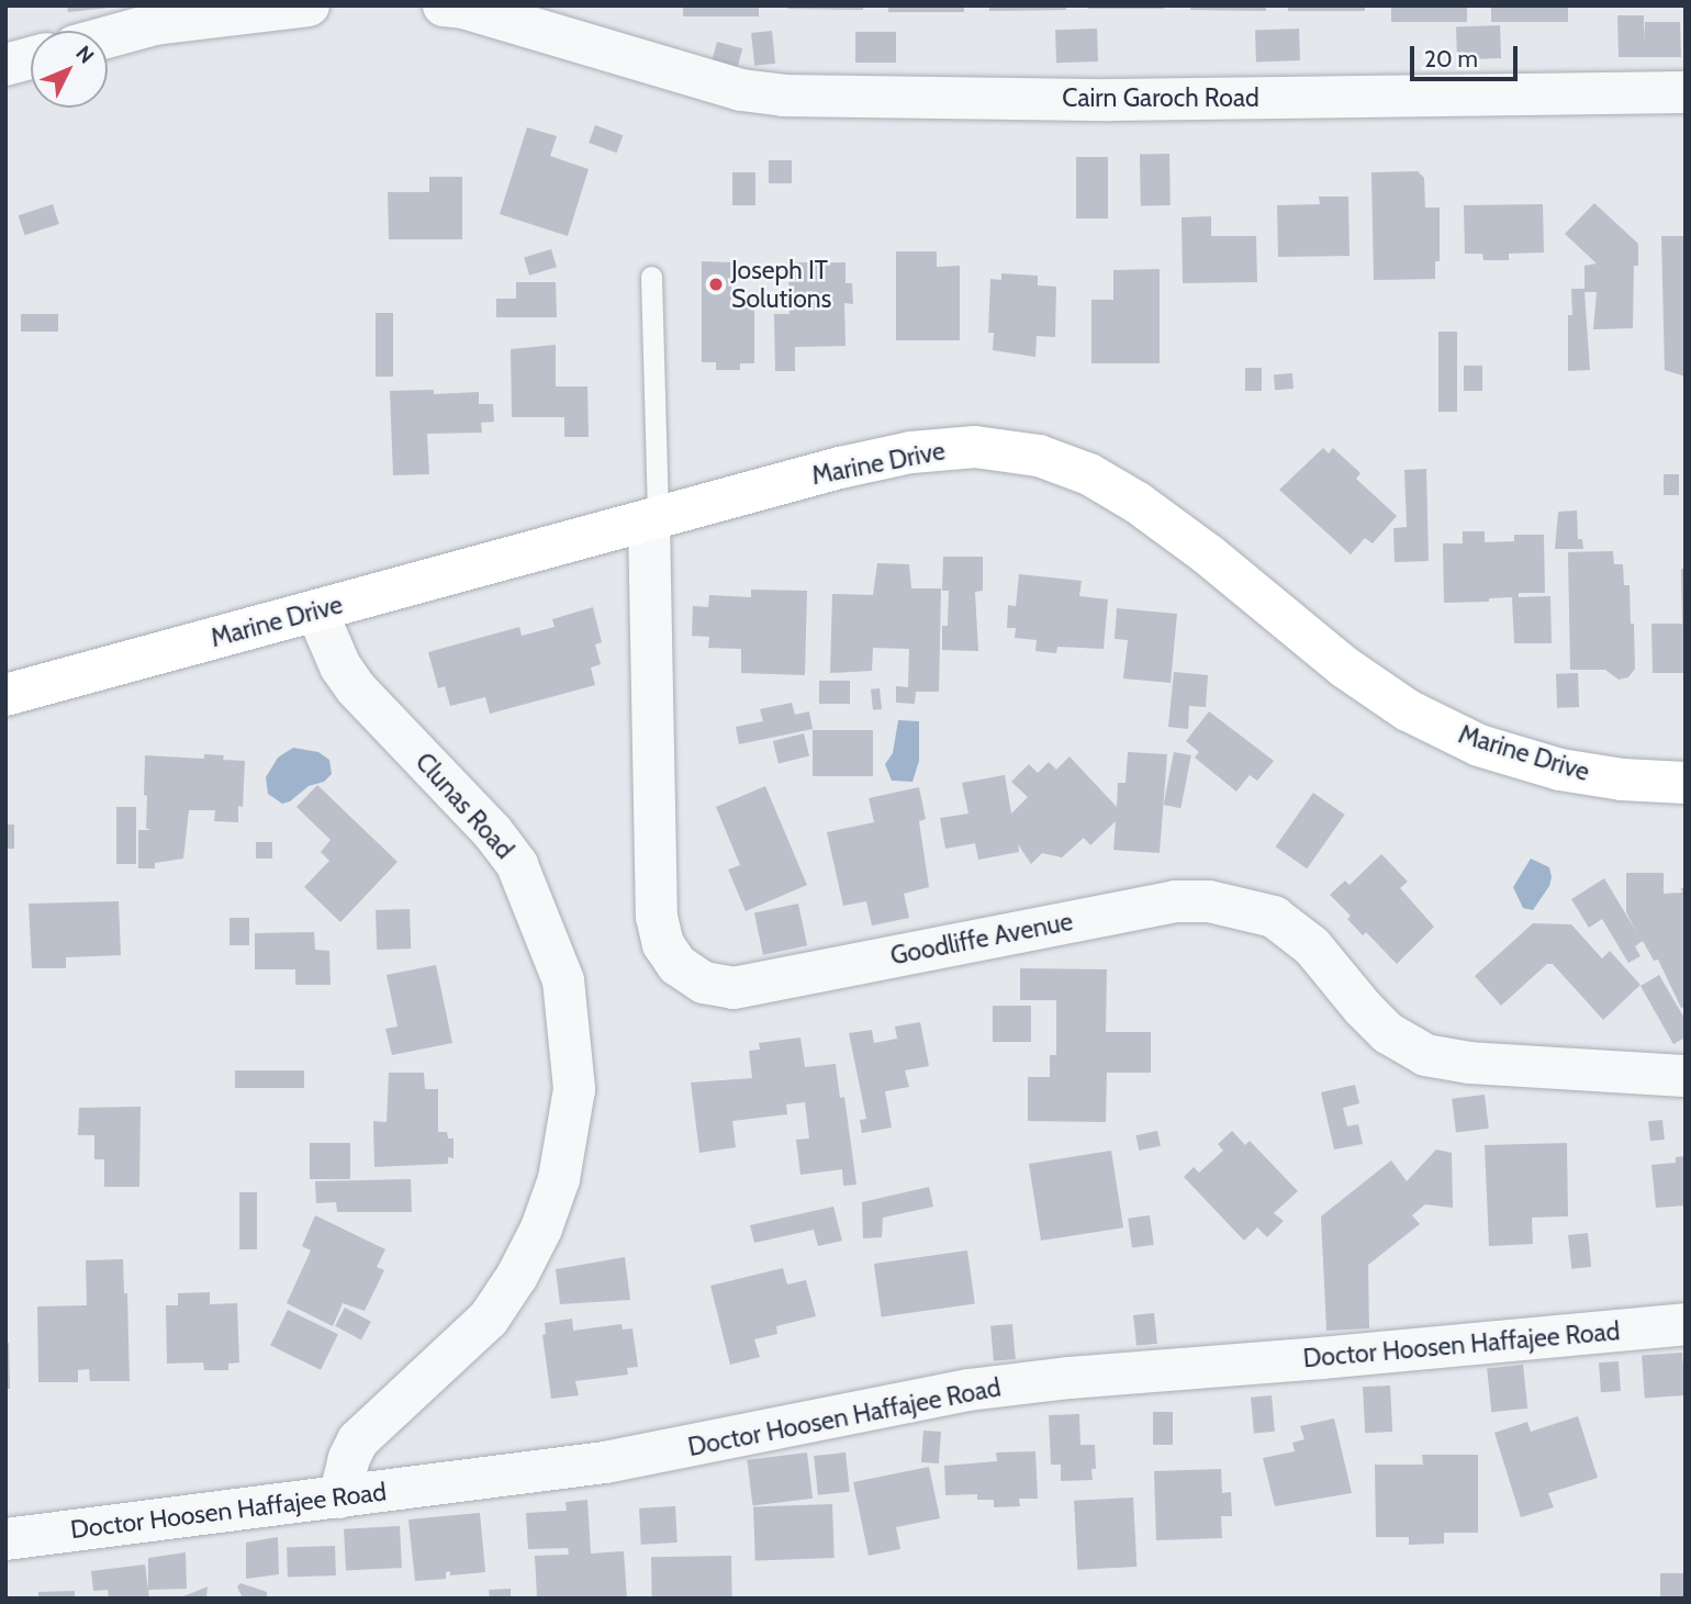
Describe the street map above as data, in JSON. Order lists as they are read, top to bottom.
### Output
{
  "streets": {
    "street": [
      "Cairn Garoch Road",
      "Marine Drive",
      "Clunas Road",
      "Goodliffe Avenue",
      "Doctor Hoosen Haffajee Road"
    ]
  },
  "crossings": [
    ["Marine Drive", "Clunas Road"],
    ["Marine Drive", "Goodliffe Avenue"],
    ["Clunas Road", "Doctor Hoosen Haffajee Road"]
  ],
  "places": ["Joseph IT Solutions"],
  "scale_bar": "20 m",
  "north": "top right"
}
